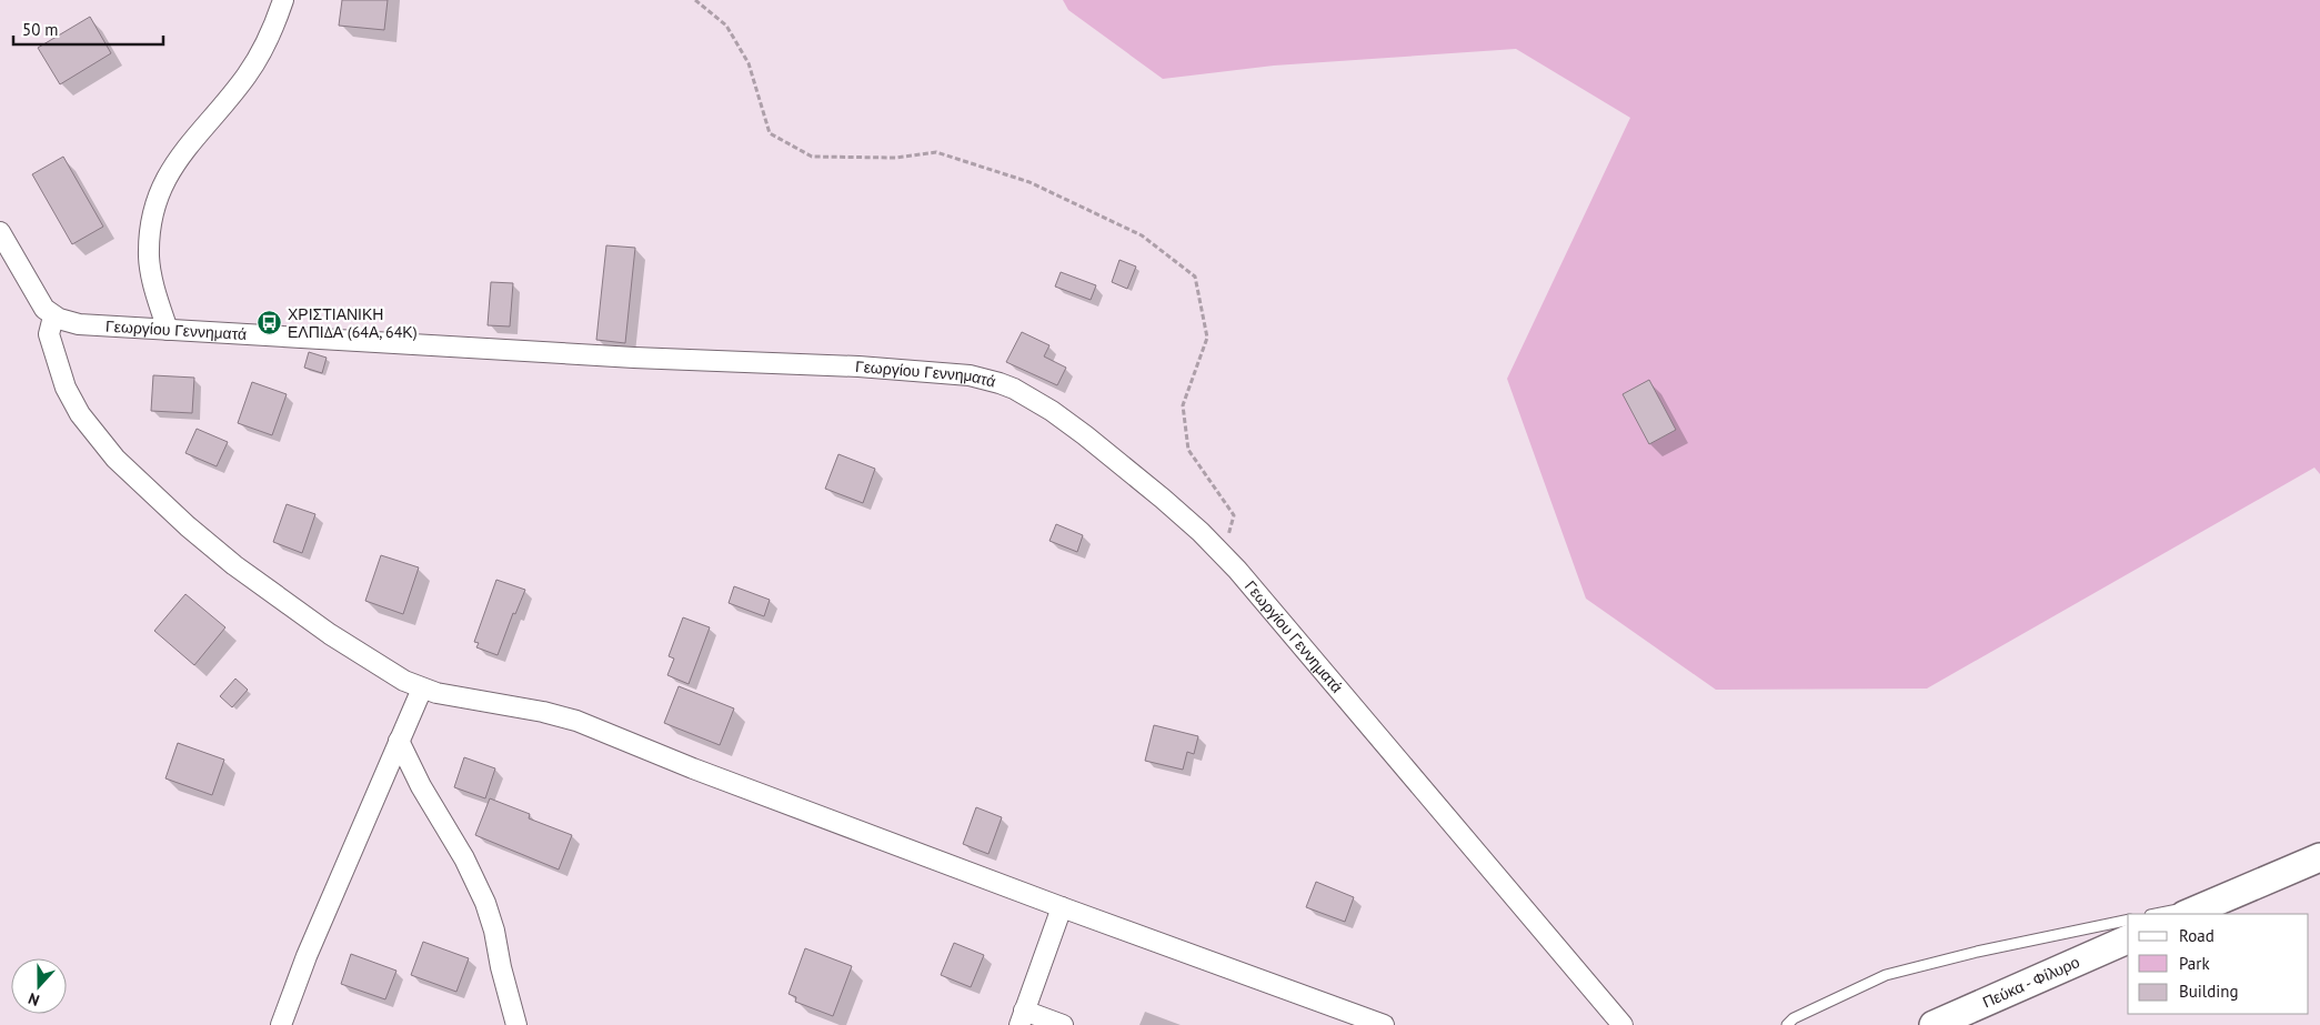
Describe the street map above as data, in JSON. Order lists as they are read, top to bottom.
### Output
{
  "streets": {
    "main road": ["Πεύκα - Φίλυρο"],
    "street": ["Γεωργίου Γεννηματά"]
  },
  "places": {
    "bus stop": ["ΧΡΙΣΤΙΑΝΙΚΗ ΕΛΠΙΔΑ (64Α, 64Κ)"]
  },
  "legend": ["Road", "Park", "Building"],
  "scale_bar": "50 m",
  "north": "bottom"
}
